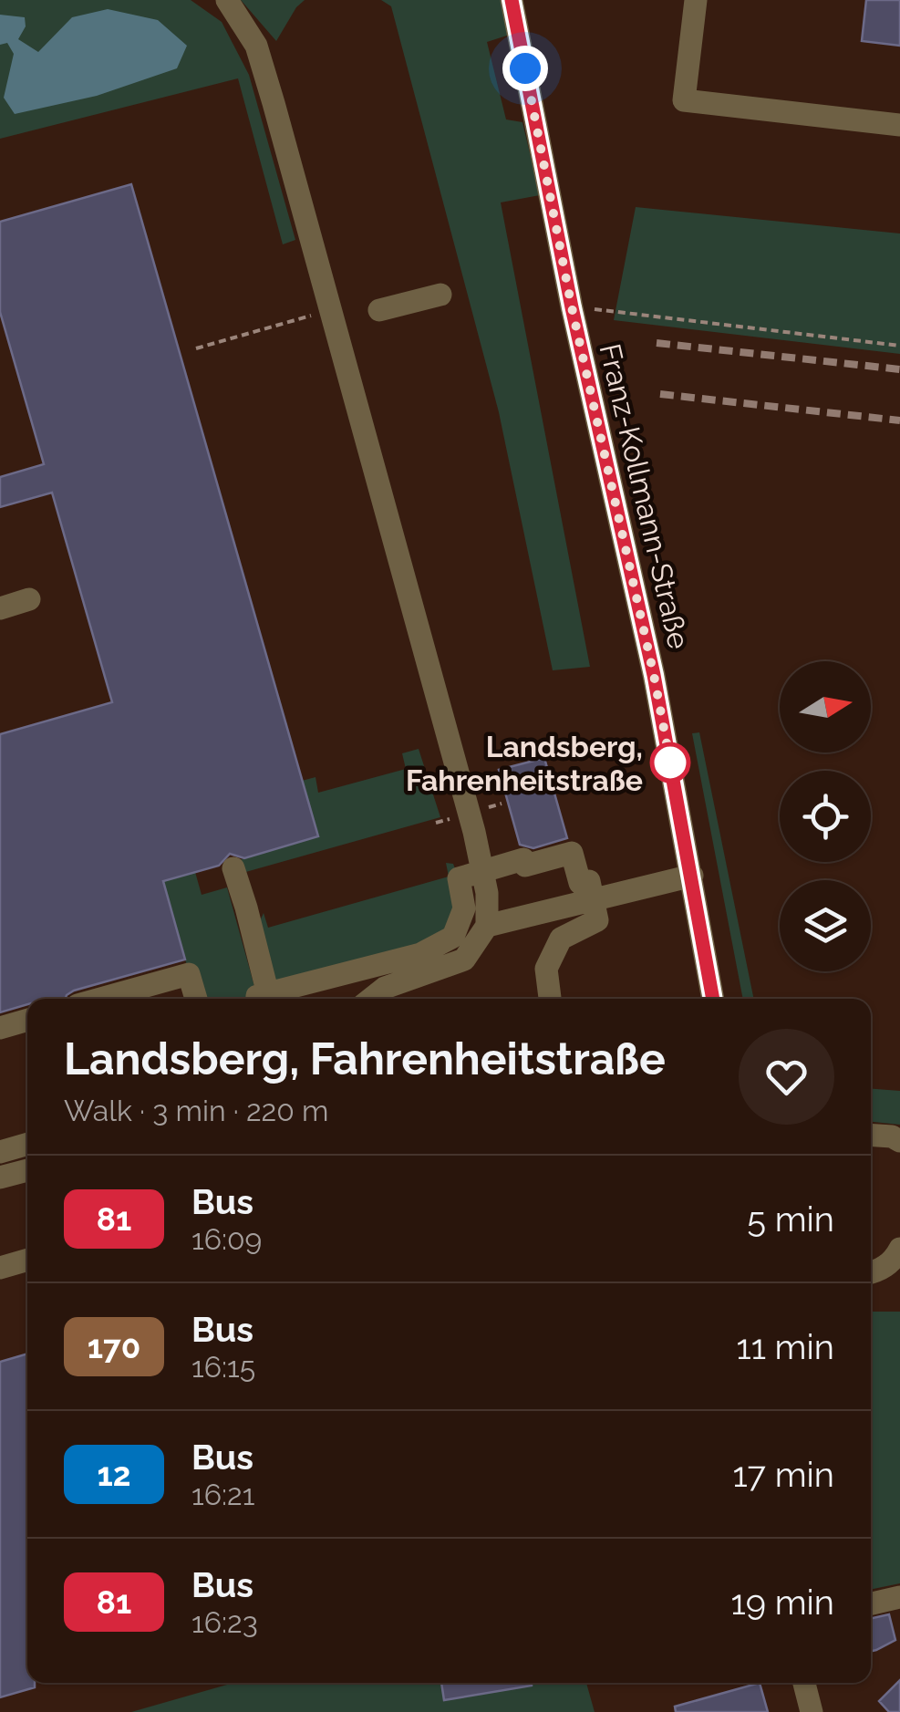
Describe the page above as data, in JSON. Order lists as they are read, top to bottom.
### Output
{
  "streets": {
    "street": ["Franz-Kollmann-Straße"]
  },
  "places": ["Landsberg, Fahrenheitstraße"],
  "lines": ["bus line 81"],
  "north": "right",
  "page": {
    "heading": ["Landsberg, Fahrenheitstraße", "Walk · 3 min · 220 m"],
    "list": [
      {
        "mark": "81",
        "name": "Bus",
        "note": "16:09",
        "value": "5 min"
      },
      {
        "mark": "170",
        "name": "Bus",
        "note": "16:15",
        "value": "11 min"
      },
      {
        "mark": "12",
        "name": "Bus",
        "note": "16:21",
        "value": "17 min"
      },
      {
        "mark": "81",
        "name": "Bus",
        "note": "16:23",
        "value": "19 min"
      }
    ]
  }
}
